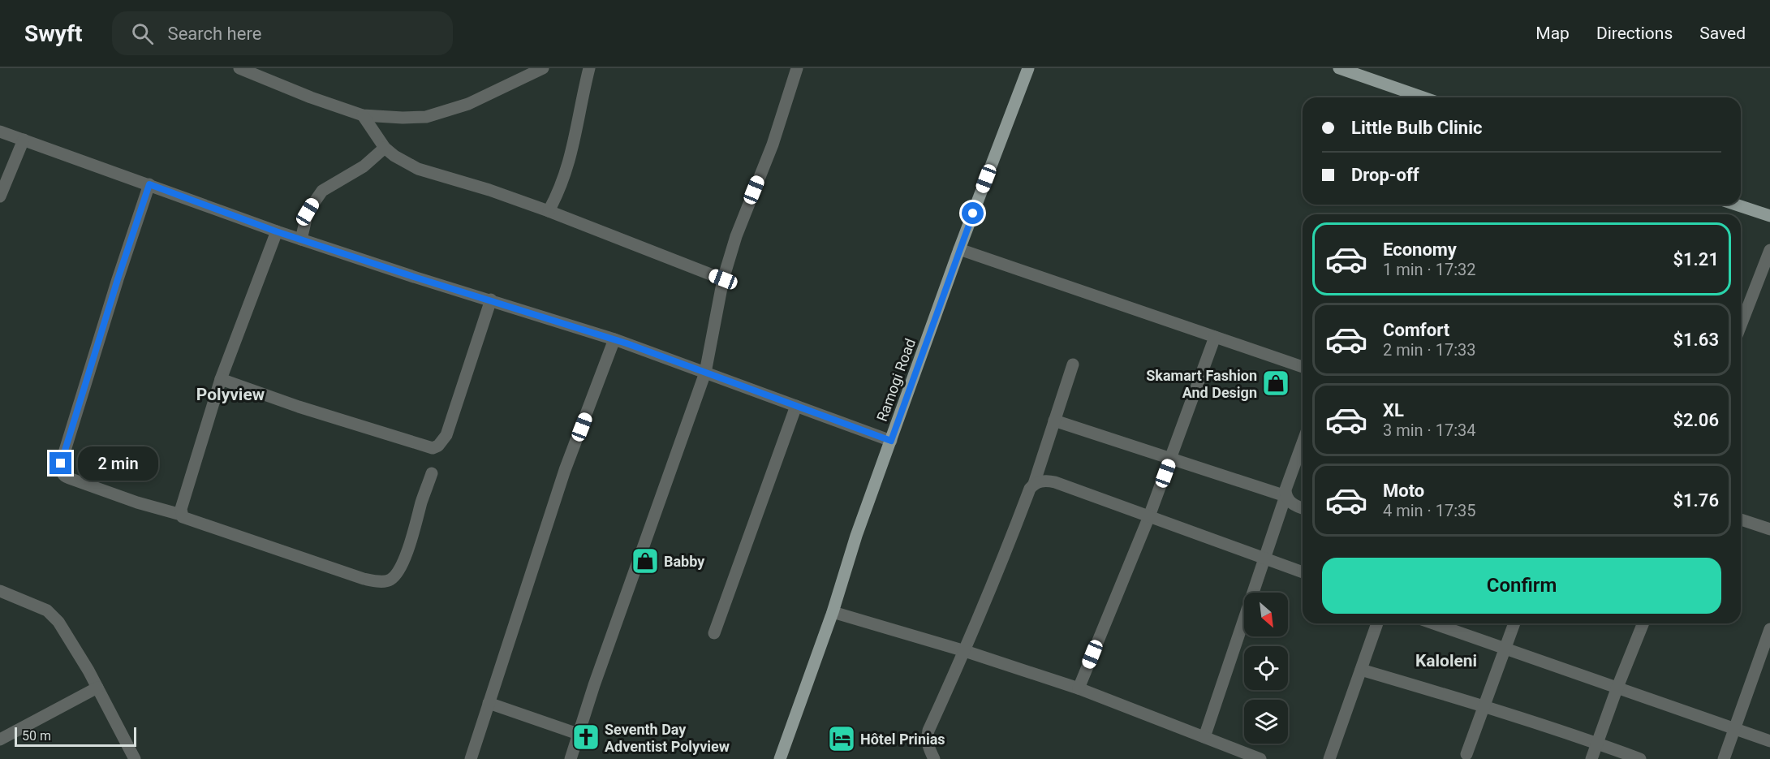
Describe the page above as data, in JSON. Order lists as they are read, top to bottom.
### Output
{
  "streets": {
    "main road": ["Ramogi Road"]
  },
  "districts": ["Polyview", "Kaloleni"],
  "places": {
    "shop": ["Skamart Fashion And Design", "Babby"],
    "church": ["Seventh Day Adventist Polyview"],
    "hotel": ["Hôtel Prinias"]
  },
  "scale_bar": "50 m",
  "north": "bottom right",
  "page": {
    "header": "Swyft",
    "search": "Search here",
    "nav": ["Map", "Directions", "Saved"],
    "banner": ["Little Bulb Clinic", "Drop-off"],
    "list": [
      {
        "name": "Economy",
        "note": "1 min · 17:32",
        "value": "$1.21"
      },
      {
        "name": "Comfort",
        "note": "2 min · 17:33",
        "value": "$1.63"
      },
      {
        "name": "XL",
        "note": "3 min · 17:34",
        "value": "$2.06"
      },
      {
        "name": "Moto",
        "note": "4 min · 17:35",
        "value": "$1.76"
      }
    ],
    "bubble": "2 min",
    "buttons": "Confirm",
    "scale": "50 m"
  }
}
